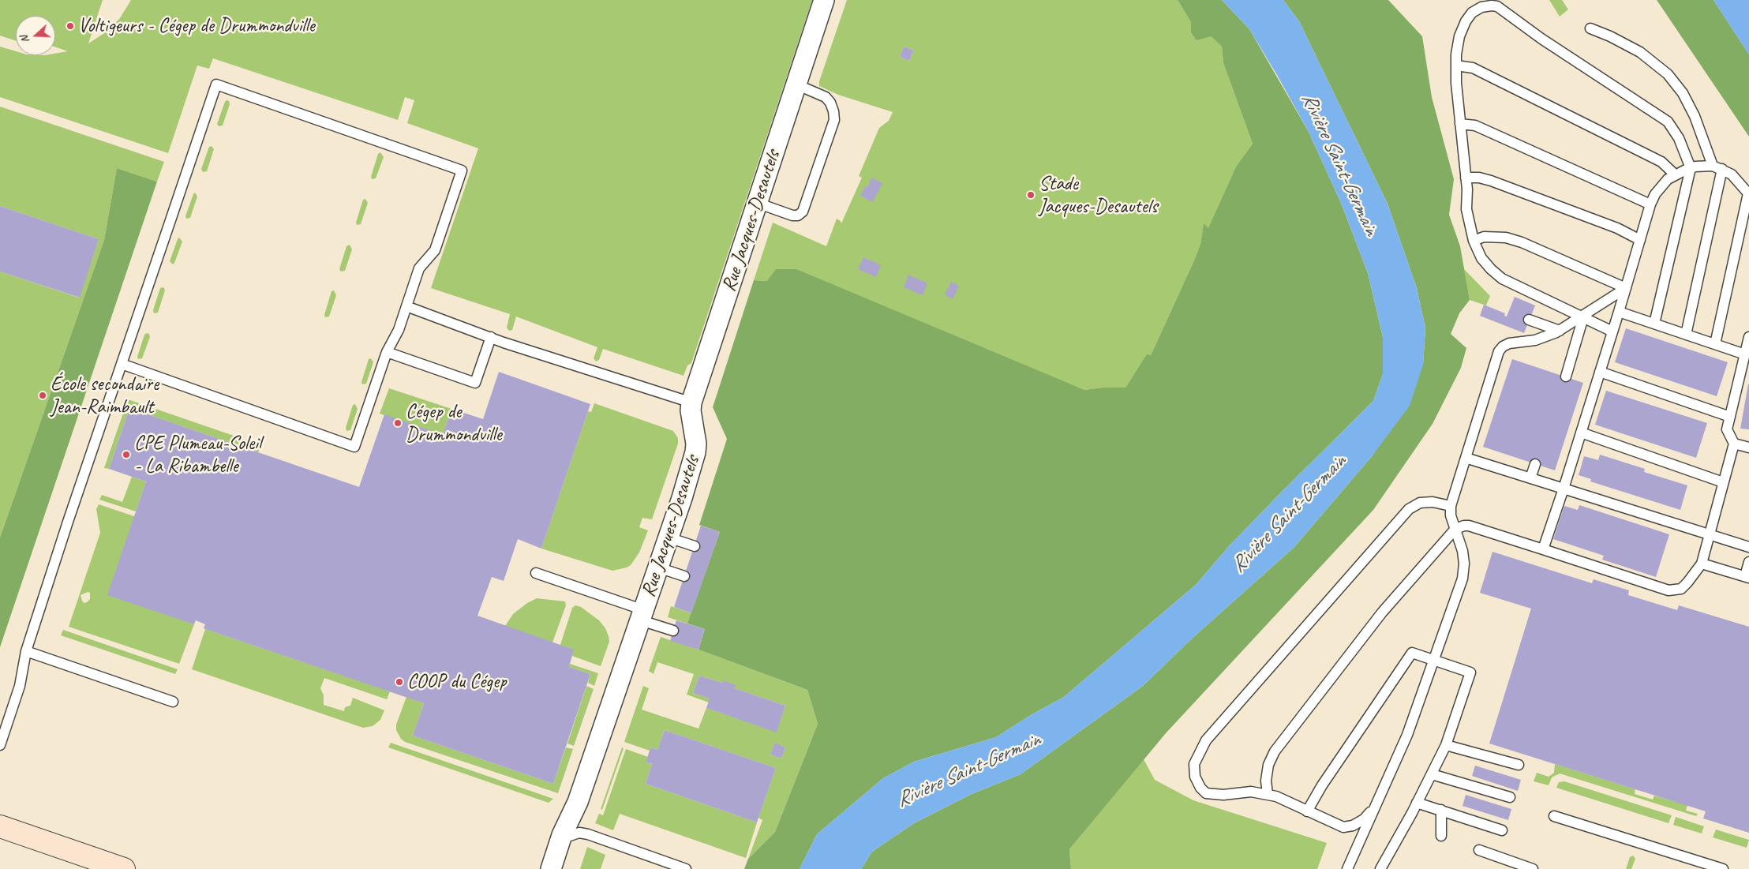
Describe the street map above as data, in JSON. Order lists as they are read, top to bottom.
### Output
{
  "streets": {
    "street": ["Rue Jacques-Desautels"]
  },
  "water": ["Rivière Saint-Germain"],
  "places": [
    "Voltigeurs - Cégep de Drummondville",
    "Stade Jacques-Desautels",
    "École secondaire Jean-Raimbault",
    "Cégep de Drummondville",
    "CPE Plumeau-Soleil - La Ribambelle",
    "COOP du Cégep"
  ],
  "north": "left"
}
